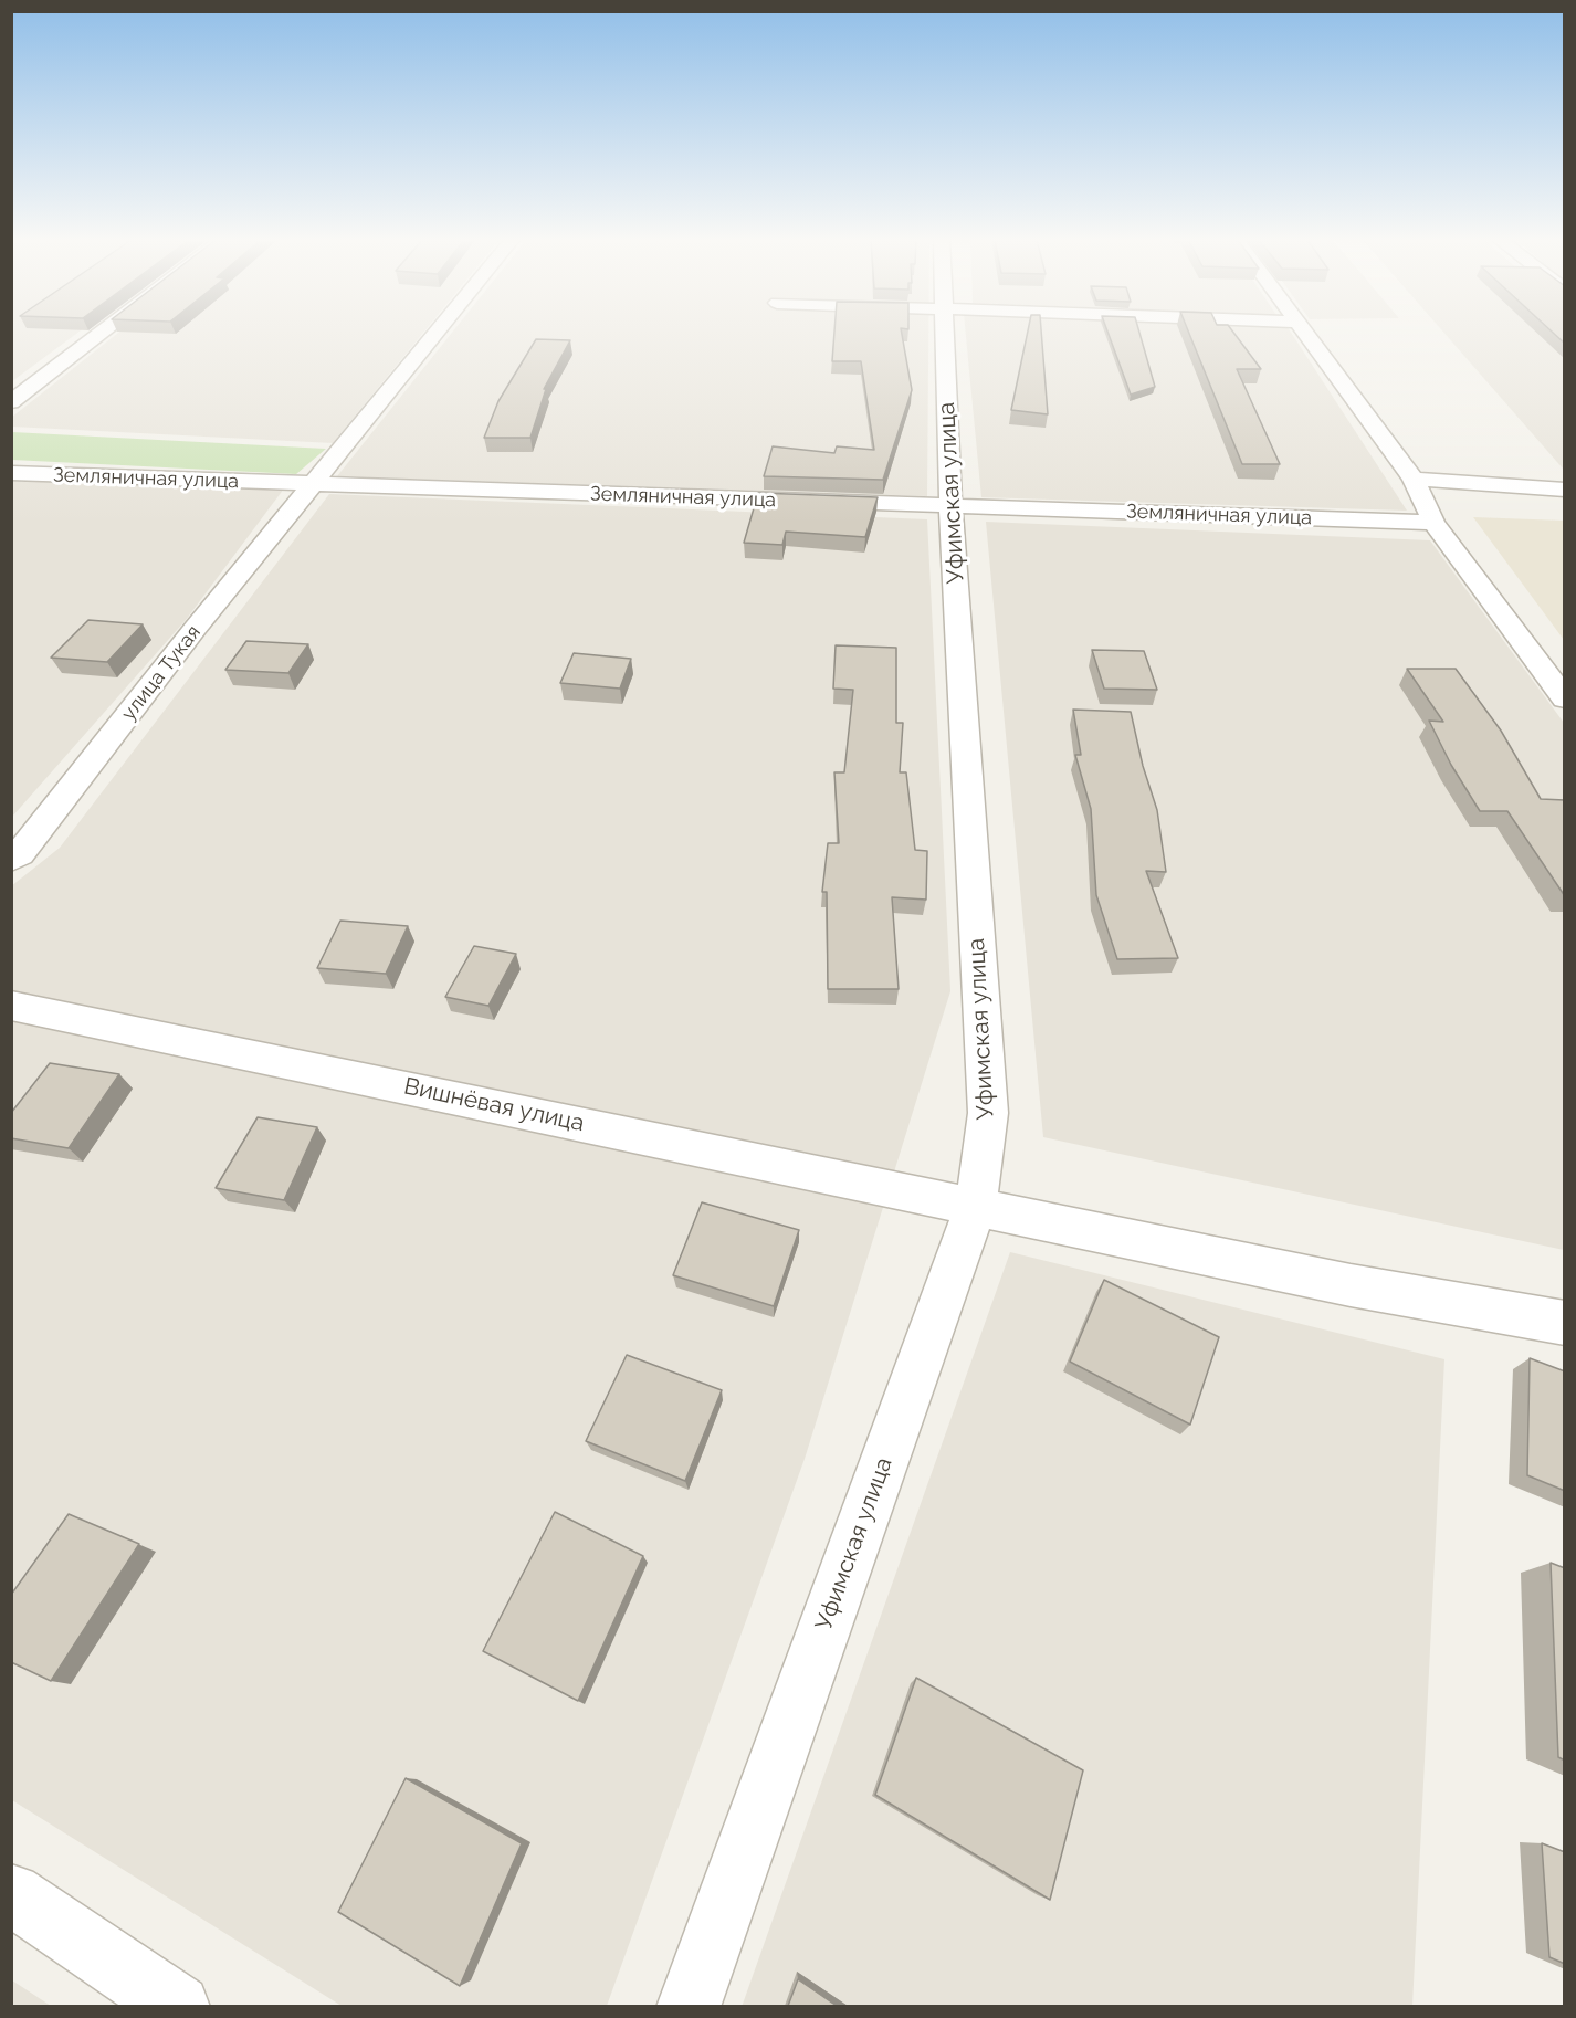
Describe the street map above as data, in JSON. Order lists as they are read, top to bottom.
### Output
{
  "streets": {
    "street": [
      "Земляничная улица",
      "Уфимская улица",
      "улица Тукая",
      "Вишнёвая улица"
    ]
  },
  "crossings": [
    ["Земляничная улица", "Уфимская улица"],
    ["Земляничная улица", "улица Тукая"],
    ["Уфимская улица", "Вишнёвая улица"]
  ]
}
